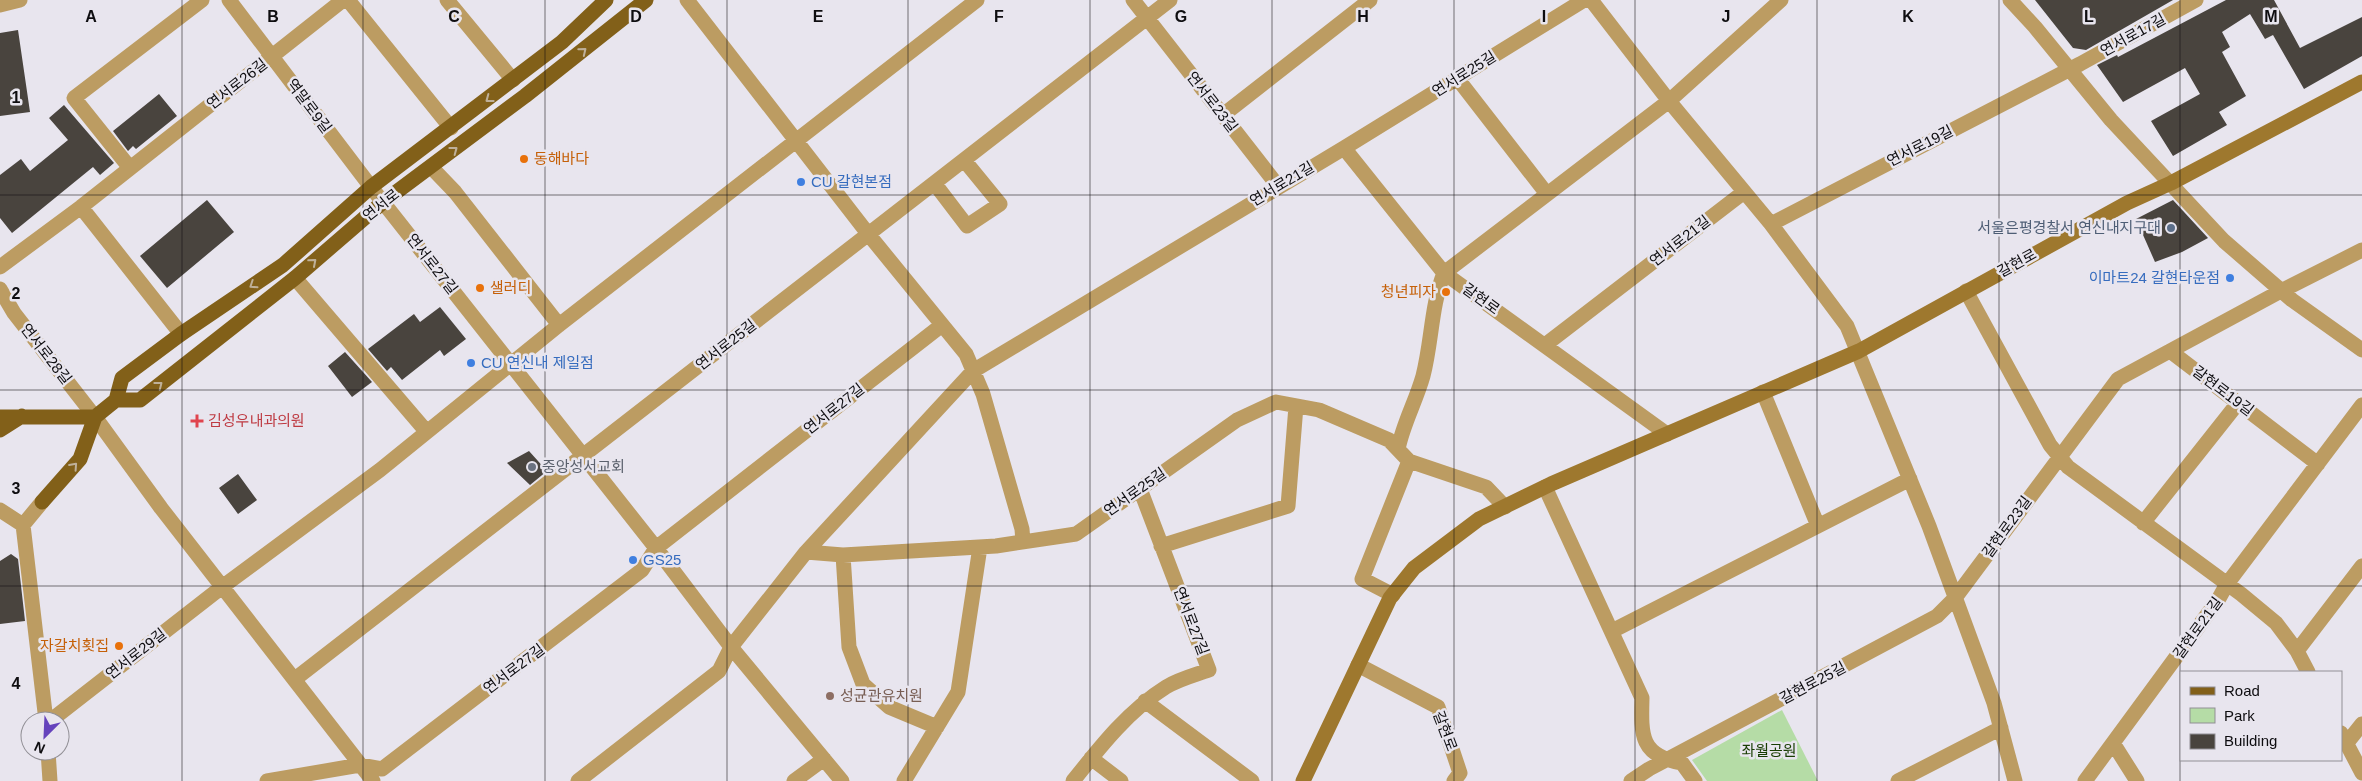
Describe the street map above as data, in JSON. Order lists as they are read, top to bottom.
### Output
{
  "streets": {
    "main road": ["연서로", "갈현로"],
    "street": [
      "연서로17길",
      "연서로25길",
      "연서로26길",
      "연서로23길",
      "역말로9길",
      "연서로19길",
      "연서로21길",
      "연서로27길",
      "연서로28길",
      "갈현로19길",
      "갈현로23길",
      "갈현로21길",
      "연서로29길",
      "갈현로25길"
    ]
  },
  "crossings": [
    ["연서로17길", "연서로19길"],
    ["연서로25길", "연서로23길"],
    ["연서로25길", "연서로21길"],
    ["연서로25길", "연서로27길"],
    ["연서로26길", "역말로9길"],
    ["연서로23길", "연서로21길"],
    ["역말로9길", "연서로"],
    ["역말로9길", "연서로27길"],
    ["연서로21길", "갈현로"],
    ["연서로", "연서로27길"],
    ["갈현로", "갈현로21길"],
    ["갈현로19길", "갈현로21길"],
    ["갈현로23길", "갈현로21길"],
    ["갈현로23길", "갈현로25길"]
  ],
  "parks": ["좌월공원"],
  "places": {
    "other": [
      "동해바다",
      "CU 갈현본점",
      "서울은평경찰서 연신내지구대",
      "이마트24 갈현타운점",
      "샐러디",
      "청년피자",
      "CU 연신내 제일점",
      "중앙성서교회",
      "GS25",
      "자갈치횟집",
      "성균관유치원"
    ],
    "health": ["김성우내과의원"]
  },
  "legend": ["Road", "Park", "Building"],
  "north": "bottom left",
  "grid": {
    "columns": [
      "A",
      "B",
      "C",
      "D",
      "E",
      "F",
      "G",
      "H",
      "I",
      "J",
      "K",
      "L",
      "M"
    ],
    "rows": [
      "1",
      "2",
      "3",
      "4"
    ]
  }
}
